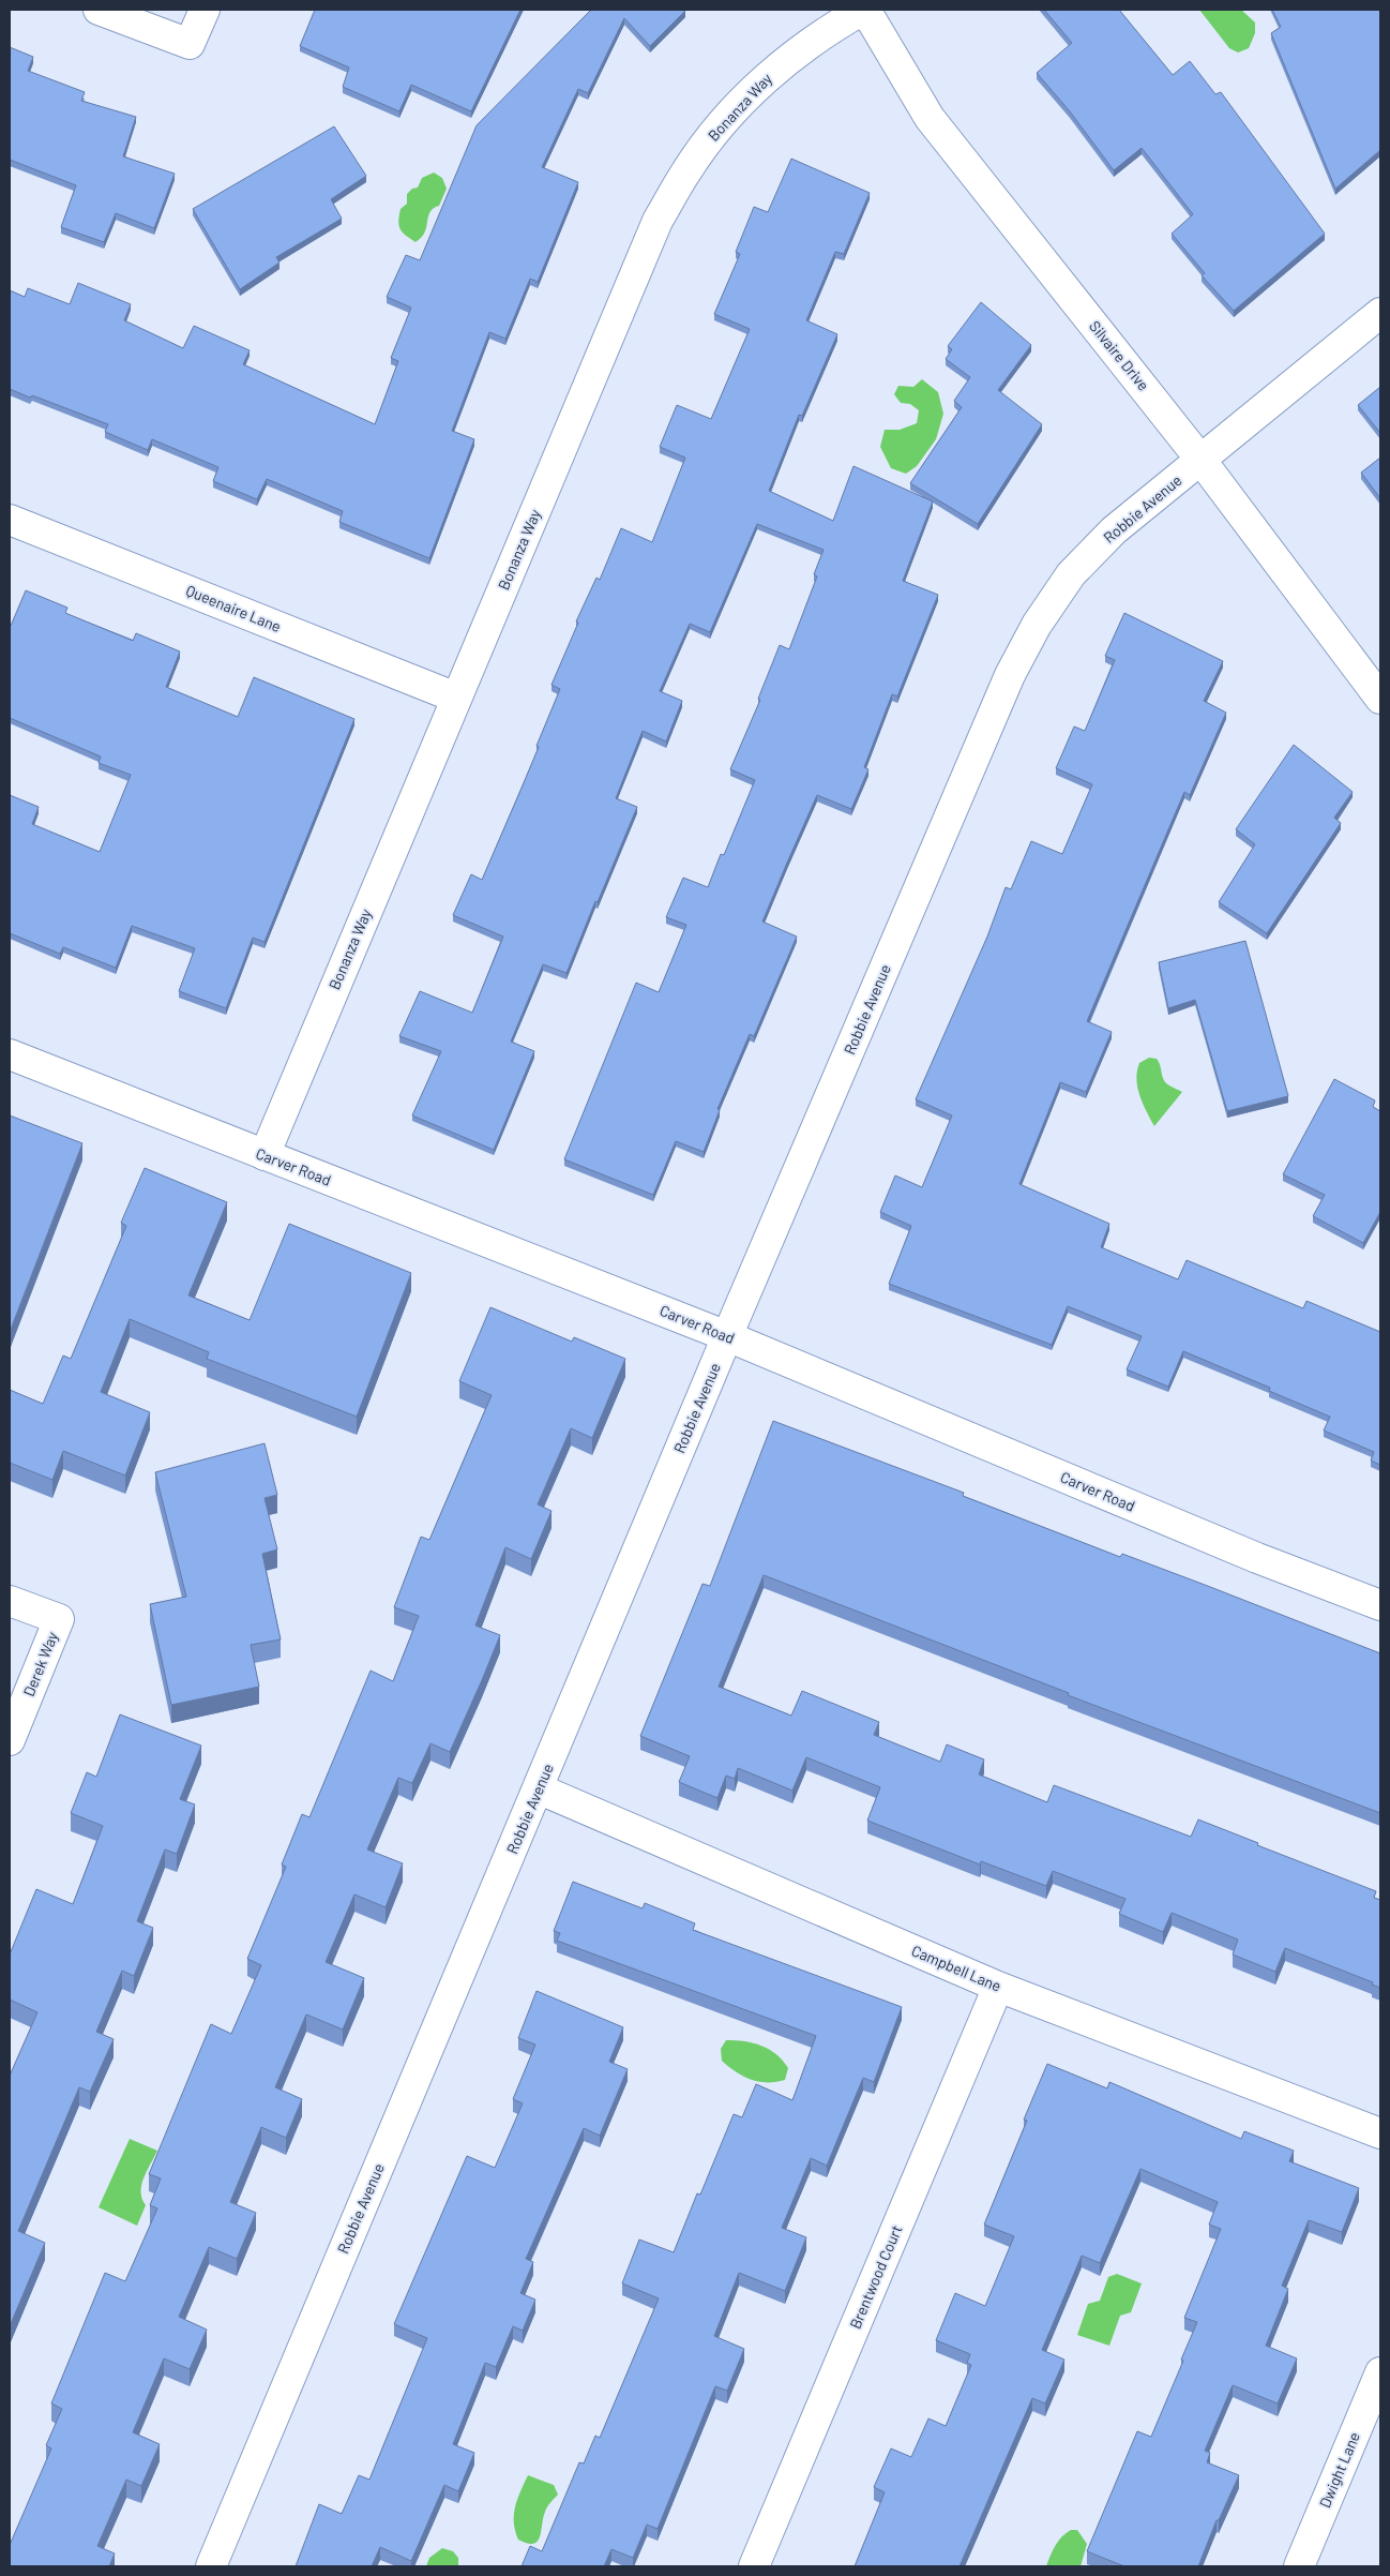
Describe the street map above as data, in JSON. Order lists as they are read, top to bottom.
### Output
{
  "streets": {
    "street": [
      "Bonanza Way",
      "Silvaire Drive",
      "Robbie Avenue",
      "Queenaire Lane",
      "Carver Road",
      "Derek Way",
      "Campbell Lane",
      "Brentwood Court",
      "Dwight Lane"
    ]
  },
  "crossings": [
    ["Bonanza Way", "Silvaire Drive"],
    ["Bonanza Way", "Queenaire Lane"],
    ["Bonanza Way", "Carver Road"],
    ["Silvaire Drive", "Robbie Avenue"],
    ["Robbie Avenue", "Carver Road"],
    ["Robbie Avenue", "Campbell Lane"],
    ["Campbell Lane", "Brentwood Court"]
  ]
}
